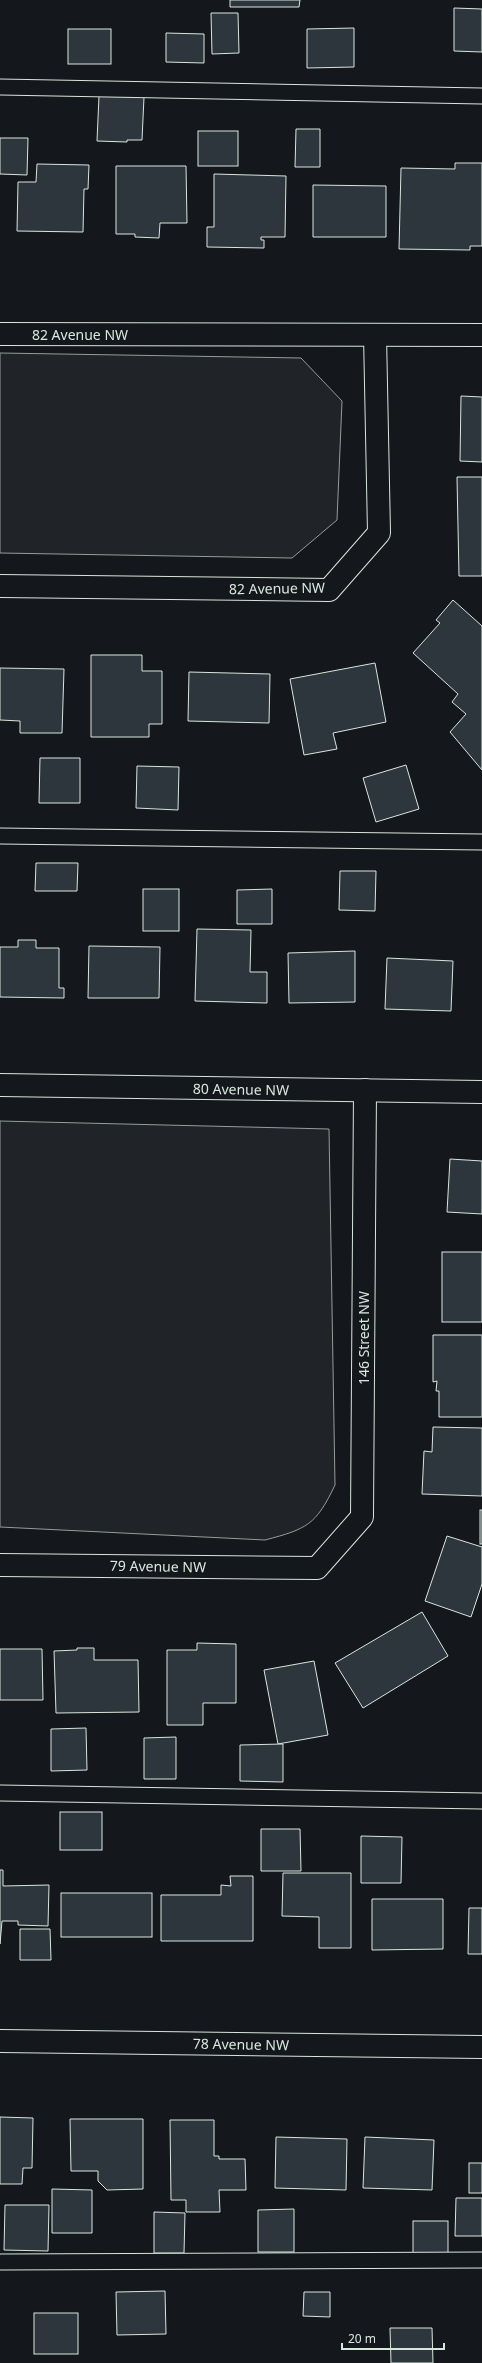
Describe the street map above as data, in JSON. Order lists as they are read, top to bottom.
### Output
{
  "streets": {
    "street": [
      "82 Avenue NW",
      "80 Avenue NW",
      "146 Street NW",
      "79 Avenue NW",
      "78 Avenue NW"
    ]
  },
  "crossings": [
    ["80 Avenue NW", "146 Street NW"],
    ["146 Street NW", "79 Avenue NW"]
  ],
  "scale_bar": "20 m"
}
